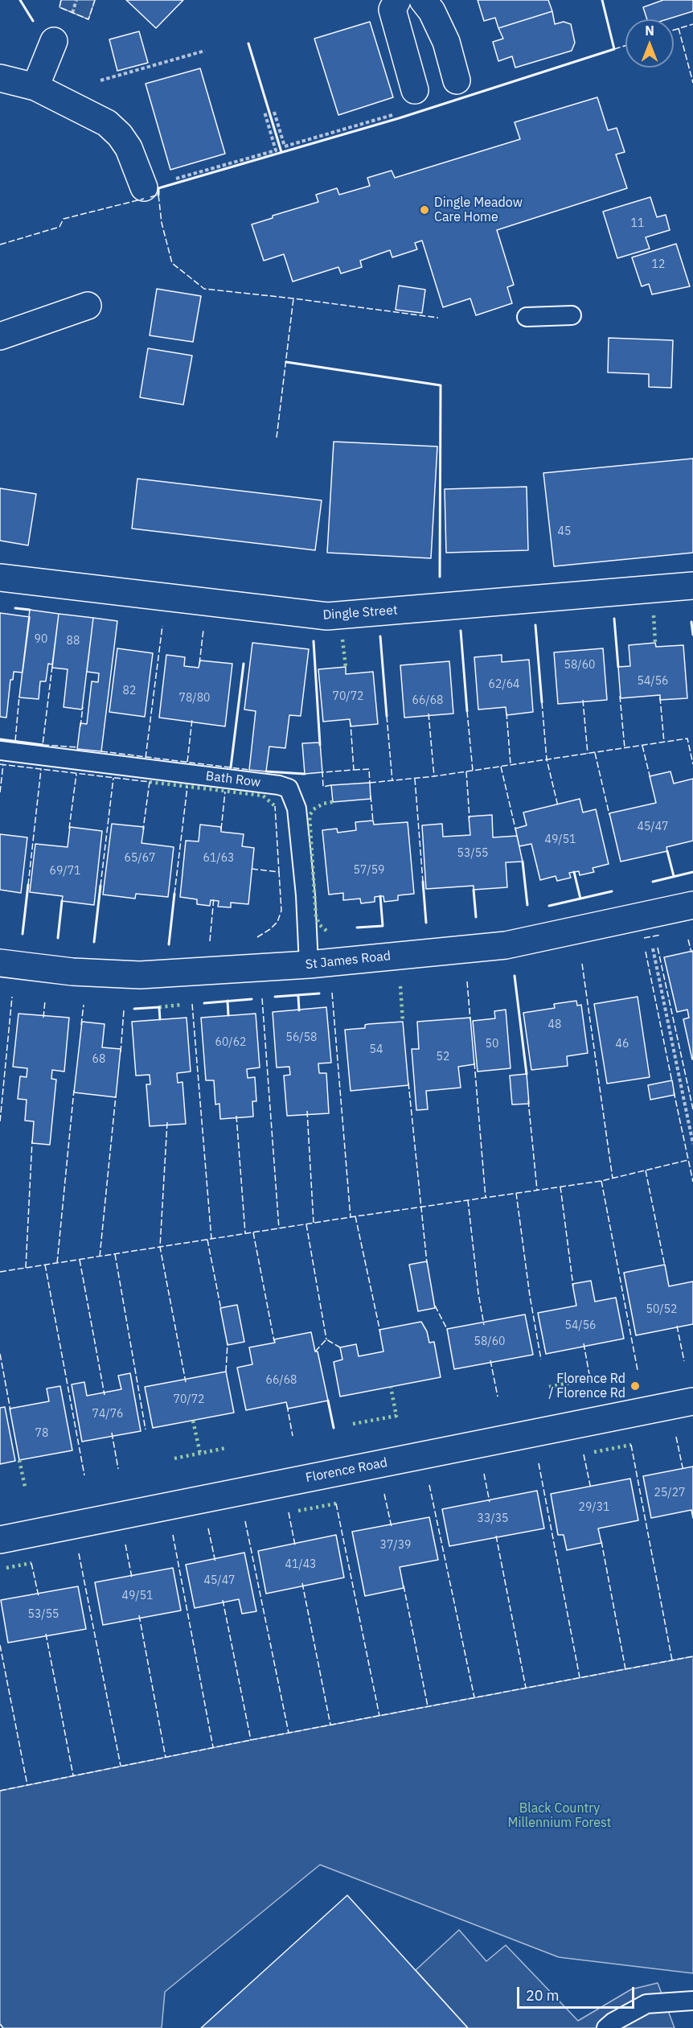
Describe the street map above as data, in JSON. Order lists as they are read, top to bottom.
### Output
{
  "streets": {
    "street": ["Dingle Street", "St James Road", "Florence Road"],
    "lane": ["Bath Row"]
  },
  "crossings": [
    ["Bath Row", "St James Road"]
  ],
  "parks": ["Black Country Millennium Forest"],
  "places": ["Dingle Meadow Care Home", "Florence Rd / Florence Rd"],
  "house_numbers": [
    "11",
    "12",
    "45",
    "90",
    "88",
    "58/60",
    "54/56",
    "62/64",
    "82",
    "70/72",
    "78/80",
    "66/68",
    "45/47",
    "49/51",
    "53/55",
    "65/67",
    "61/63",
    "57/59",
    "69/71",
    "48",
    "56/58",
    "60/62",
    "50",
    "46",
    "54",
    "52",
    "68",
    "50/52",
    "54/56",
    "58/60",
    "66/68",
    "70/72",
    "74/76",
    "78",
    "25/27",
    "29/31",
    "33/35",
    "37/39",
    "41/43",
    "45/47",
    "49/51",
    "53/55"
  ],
  "scale_bar": "20 m",
  "north": "top"
}
